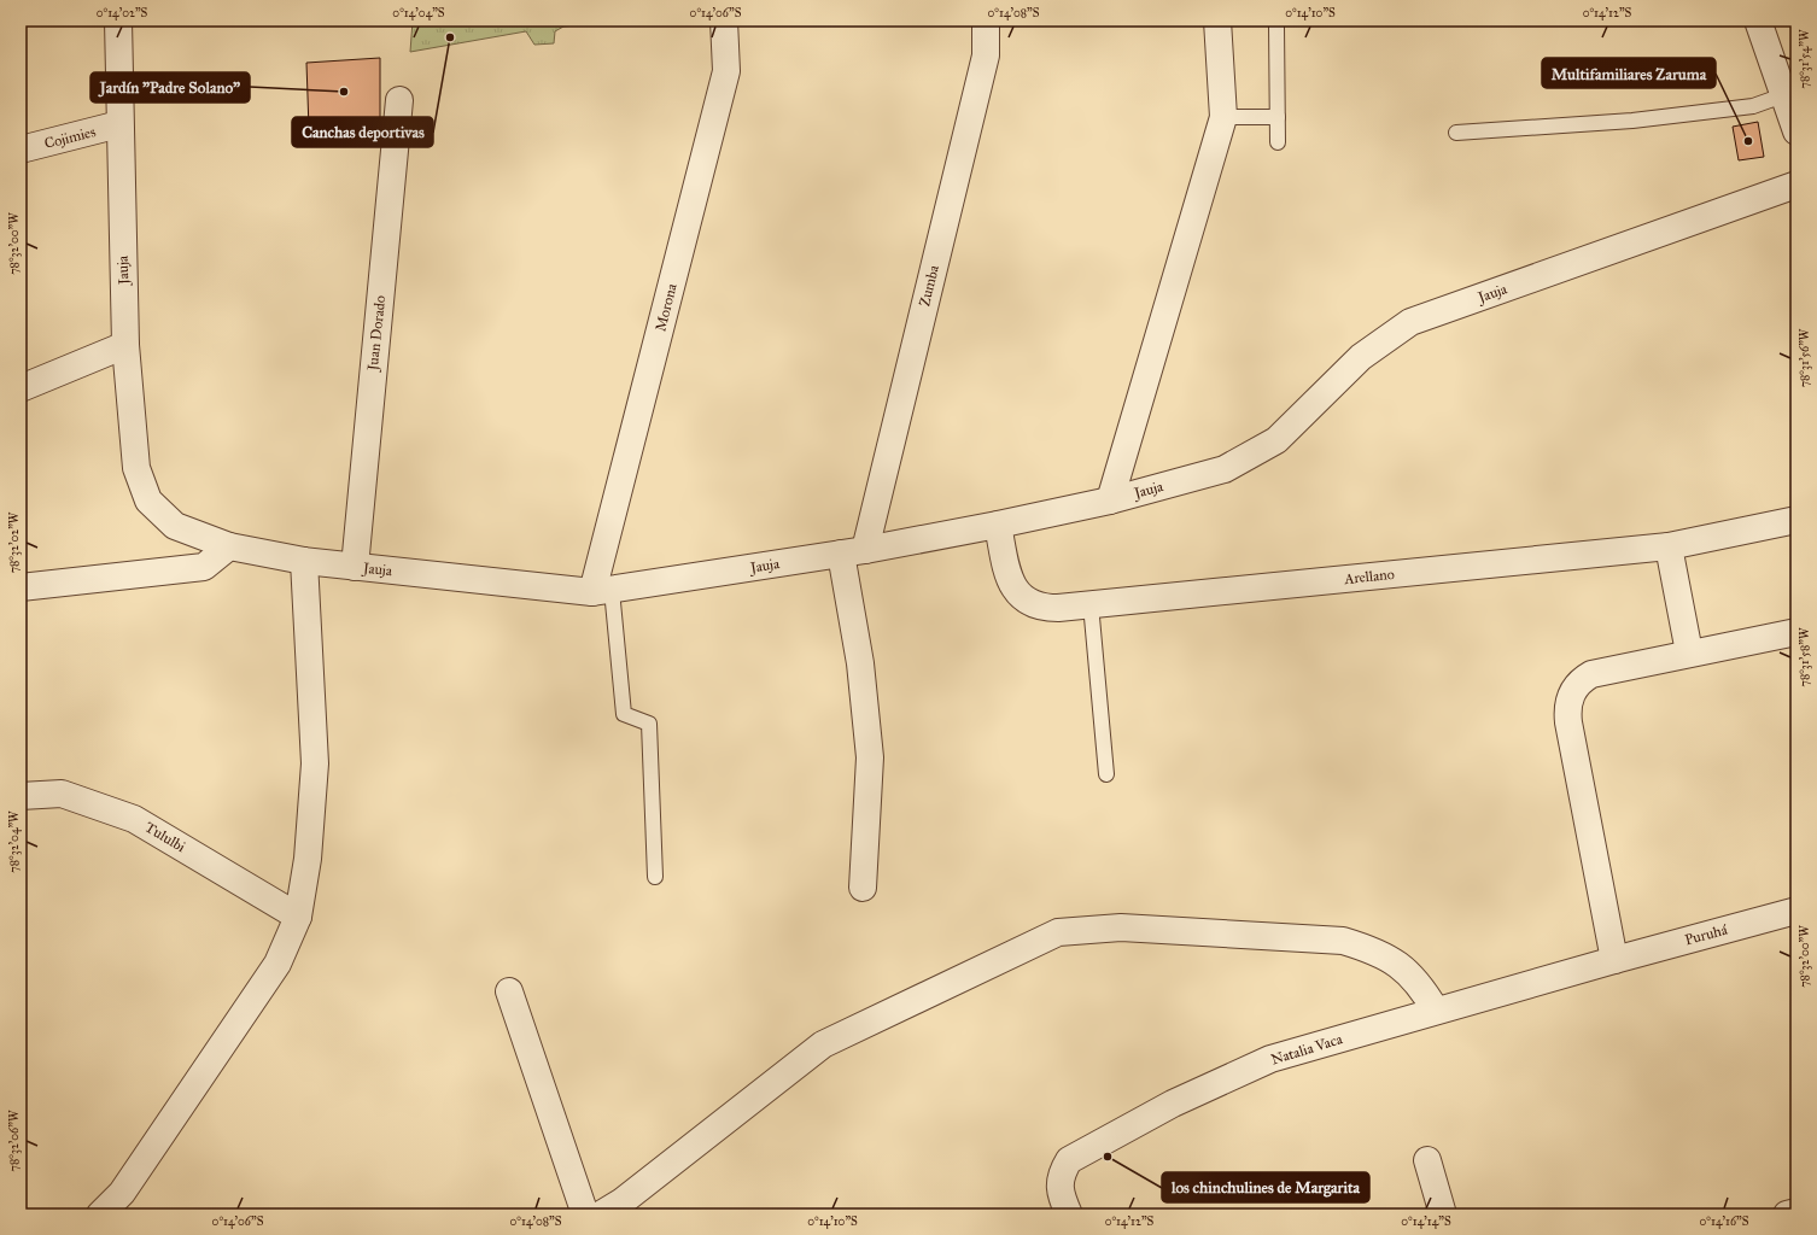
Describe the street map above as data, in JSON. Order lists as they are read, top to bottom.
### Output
{
  "streets": {
    "street": [
      "Cojimies",
      "Jauja",
      "Zumba",
      "Morona",
      "Juan Dorado",
      "Arellano",
      "Tululbi",
      "Puruhá",
      "Natalia Vaca"
    ]
  },
  "crossings": [
    ["Cojimies", "Jauja"],
    ["Jauja", "Zumba"],
    ["Jauja", "Morona"],
    ["Jauja", "Juan Dorado"],
    ["Jauja", "Arellano"],
    ["Puruhá", "Natalia Vaca"]
  ],
  "places": [
    "Canchas deportivas",
    "Jardín \"Padre Solano\"",
    "Multifamiliares Zaruma",
    "los chinchulines de Margarita"
  ],
  "coordinates": [
    "0°14'02\"S",
    "0°14'04\"S",
    "0°14'06\"S",
    "0°14'08\"S",
    "0°14'10\"S",
    "0°14'12\"S",
    "78°31'54\"W",
    "78°32'00\"W",
    "78°31'56\"W",
    "78°32'02\"W",
    "78°31'58\"W",
    "78°32'04\"W",
    "78°32'06\"W",
    "0°14'14\"S",
    "0°14'16\"S"
  ]
}
